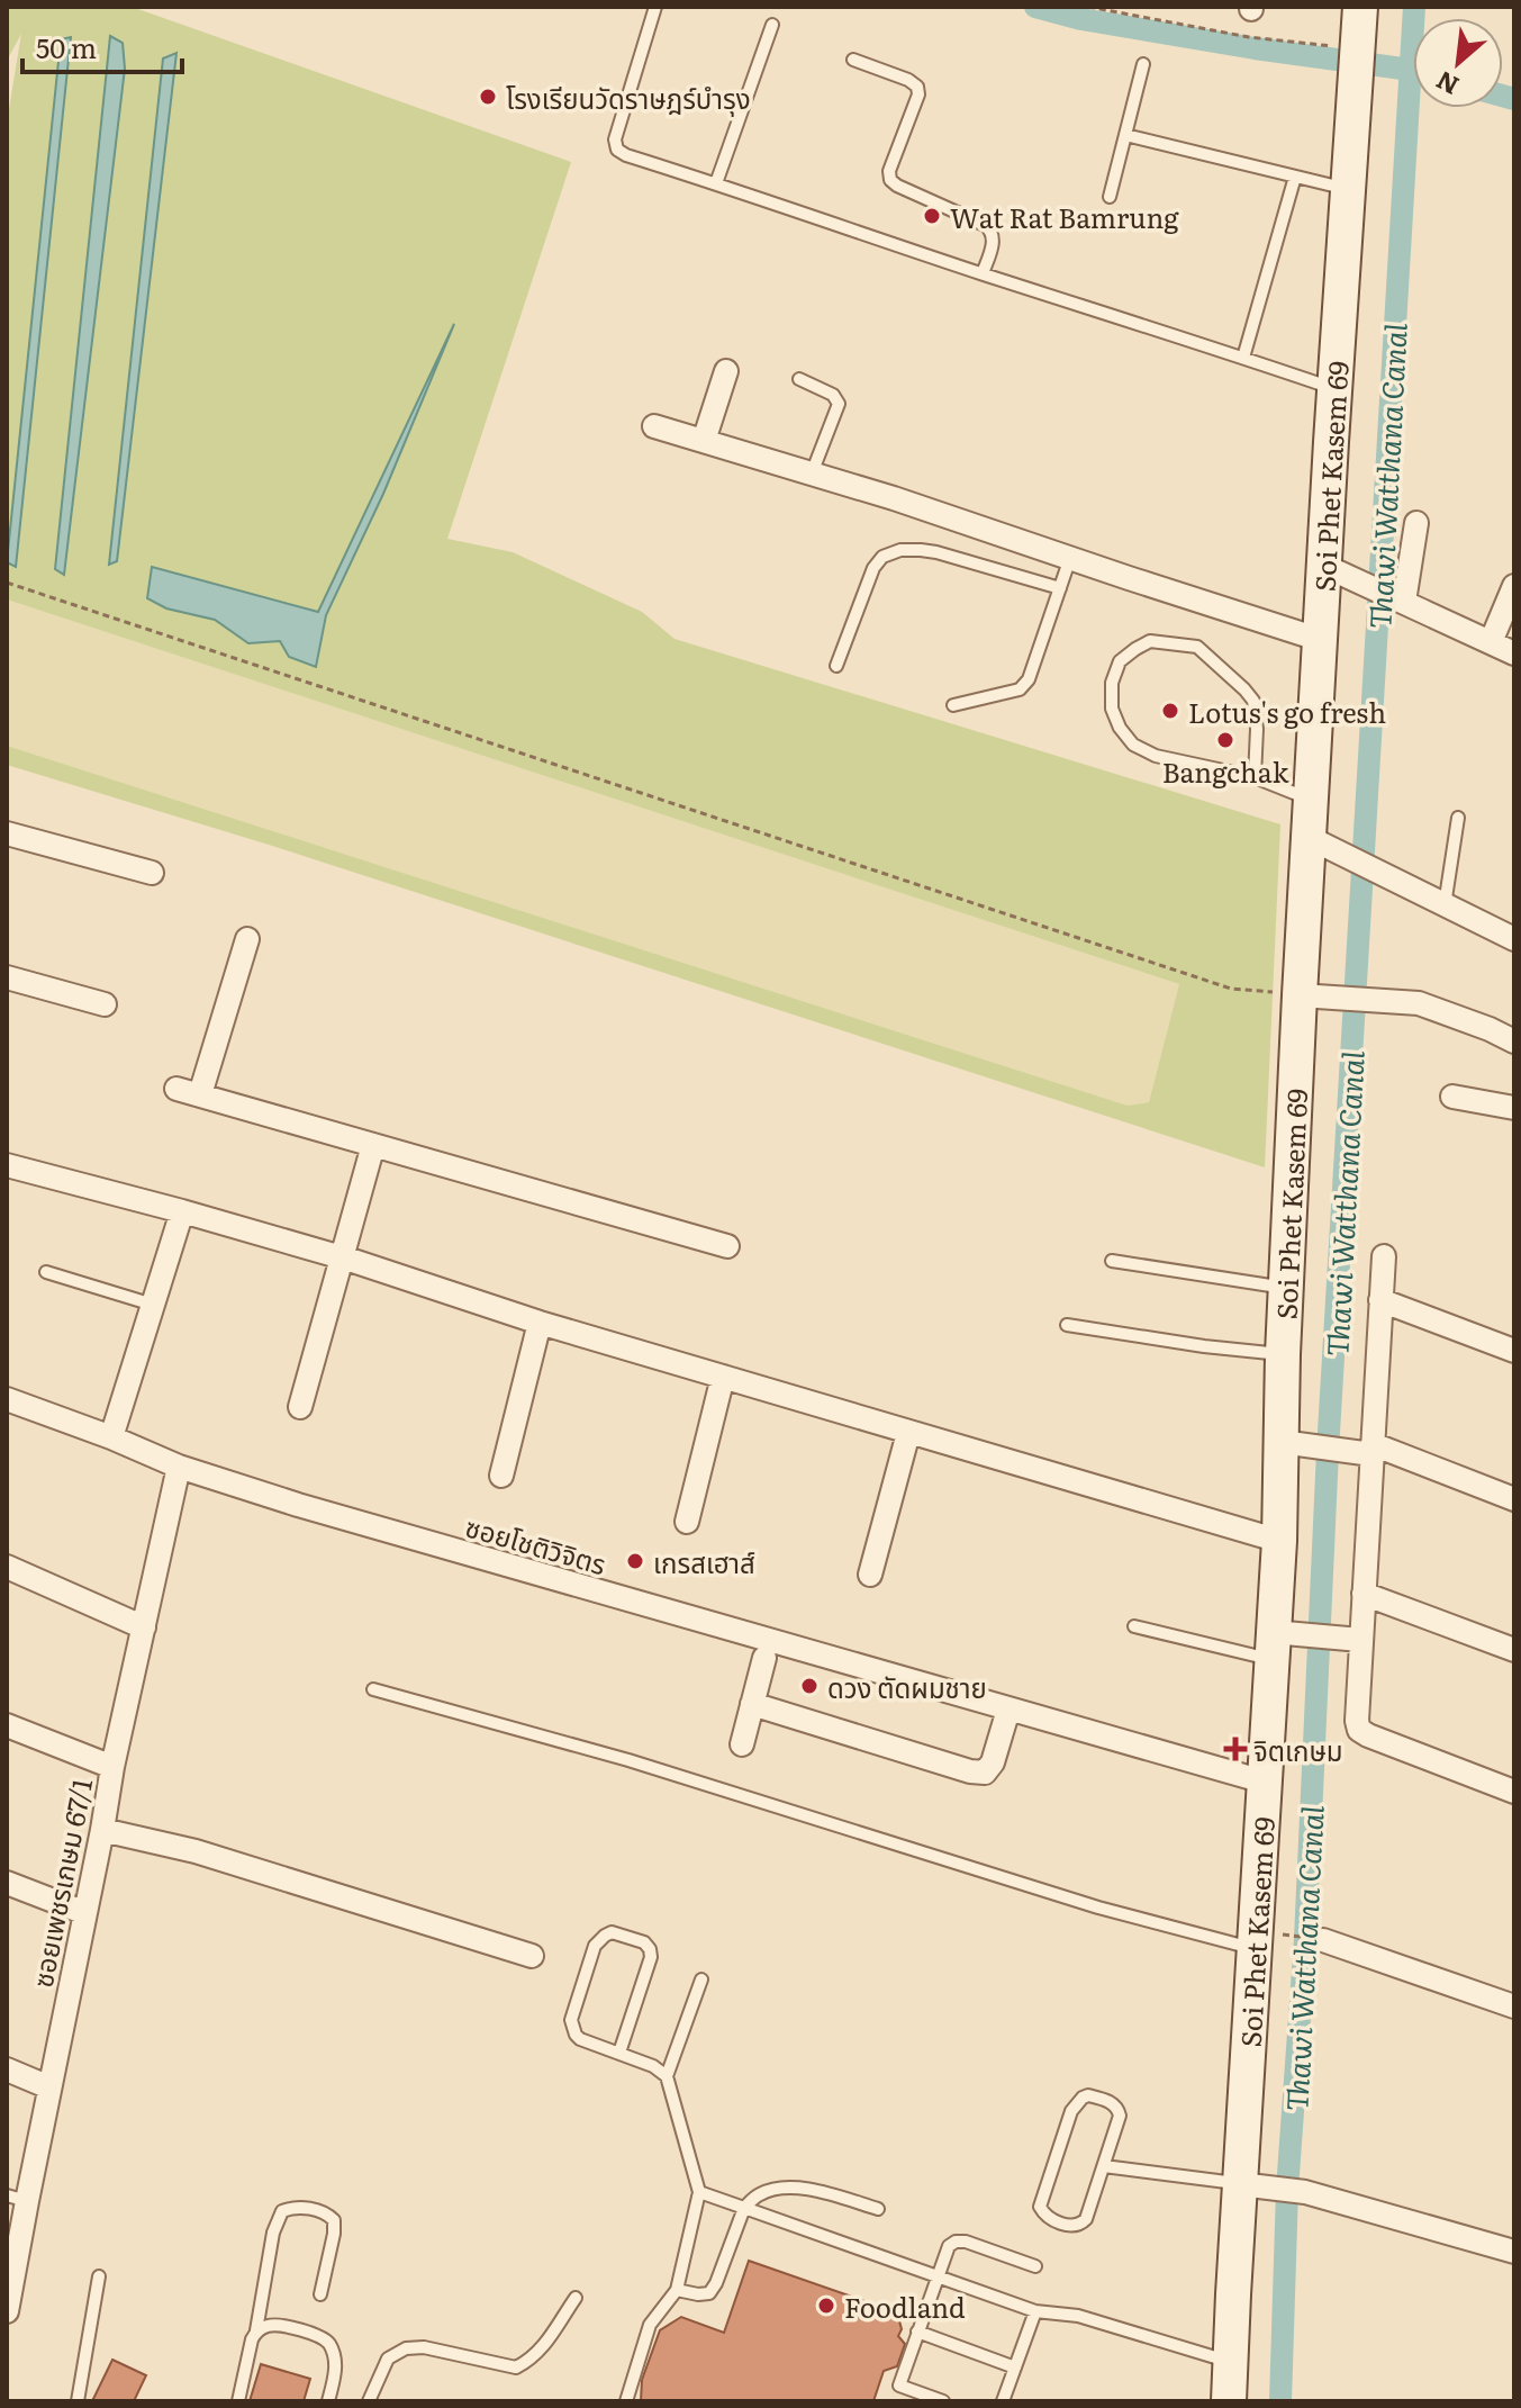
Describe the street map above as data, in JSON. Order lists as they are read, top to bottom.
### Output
{
  "streets": {
    "main road": ["Soi Phet Kasem 69"],
    "street": ["ซอยโชติวิจิตร", "ซอยเพชรเกษม 67/1"]
  },
  "crossings": [
    ["Soi Phet Kasem 69", "ซอยโชติวิจิตร"],
    ["ซอยโชติวิจิตร", "ซอยเพชรเกษม 67/1"]
  ],
  "water": ["Thawi Watthana Canal"],
  "places": {
    "other": [
      "โรงเรียนวัดราษฎร์บำรุง",
      "Wat Rat Bamrung",
      "Lotus's go fresh",
      "Bangchak",
      "เกรสเฮาส์",
      "ดวง ตัดผมชาย",
      "Foodland"
    ],
    "health": ["จิตเกษม"]
  },
  "scale_bar": "50 m",
  "north": "bottom left"
}
